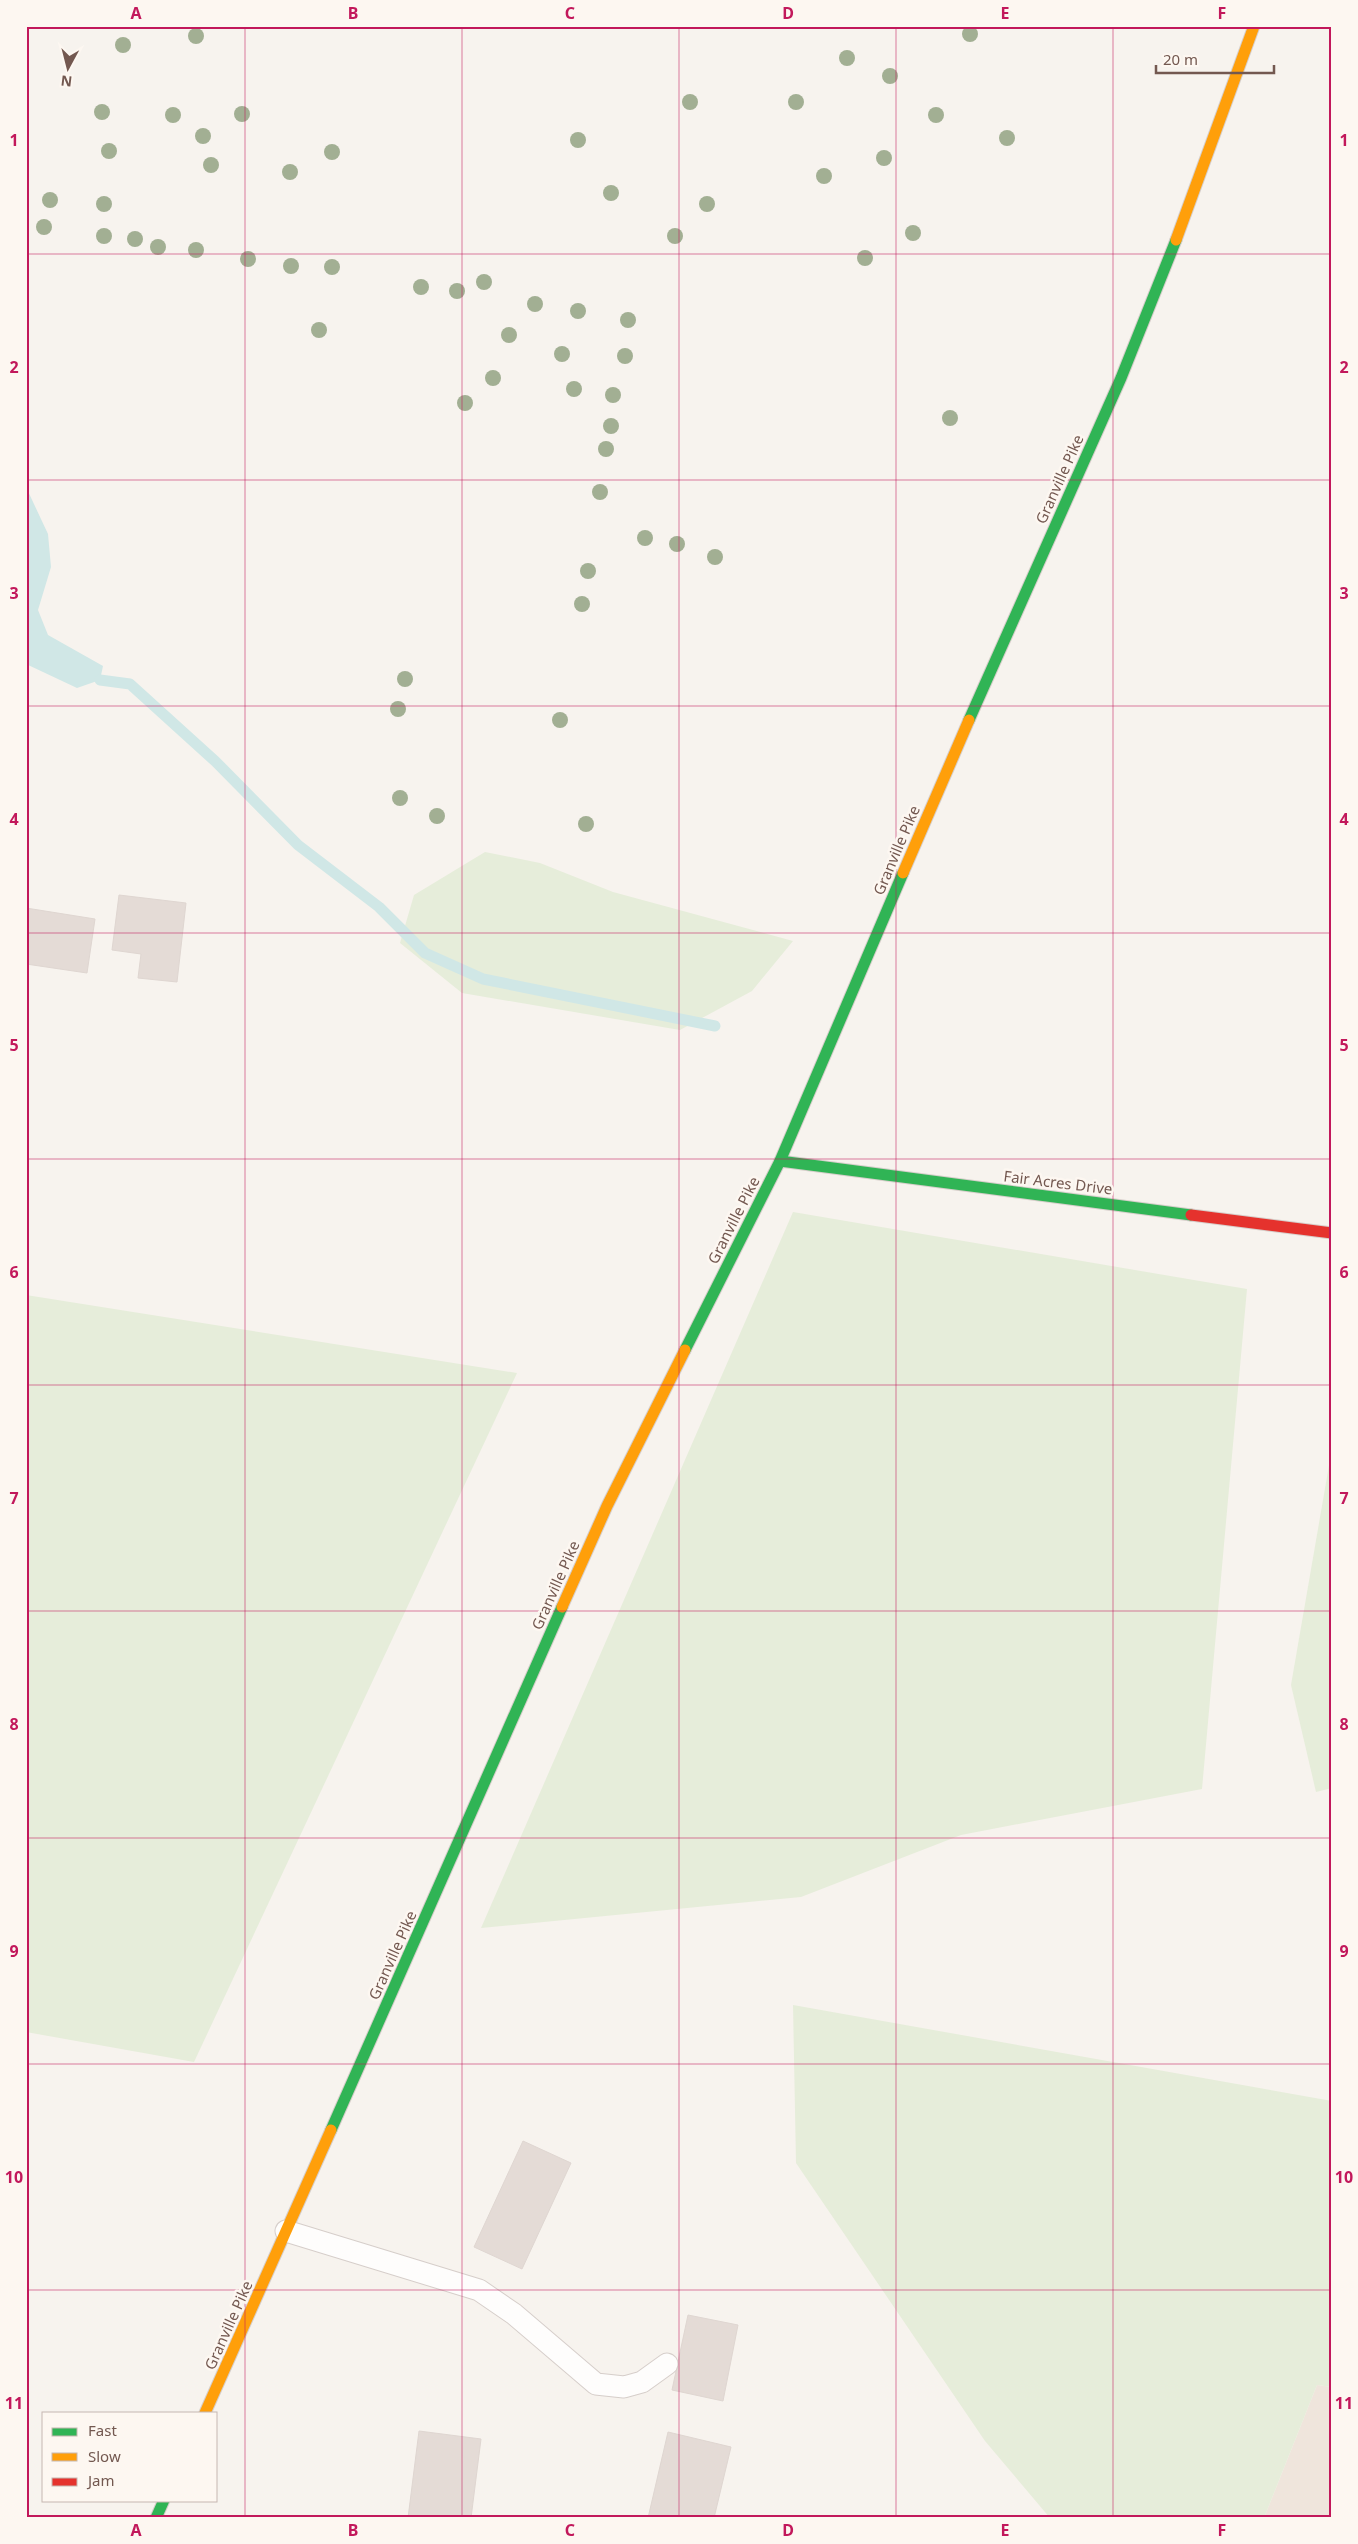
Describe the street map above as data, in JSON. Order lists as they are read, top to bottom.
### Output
{
  "streets": {
    "main road": ["Granville Pike", "Fair Acres Drive"]
  },
  "crossings": [
    ["Granville Pike", "Fair Acres Drive"]
  ],
  "legend": ["Fast", "Slow", "Jam"],
  "scale_bar": "20 m",
  "north": "bottom",
  "grid": {
    "columns": [
      "A",
      "B",
      "C",
      "D",
      "E",
      "F"
    ],
    "rows": [
      "1",
      "2",
      "3",
      "4",
      "5",
      "6",
      "7",
      "8",
      "9",
      "10",
      "11"
    ]
  }
}
